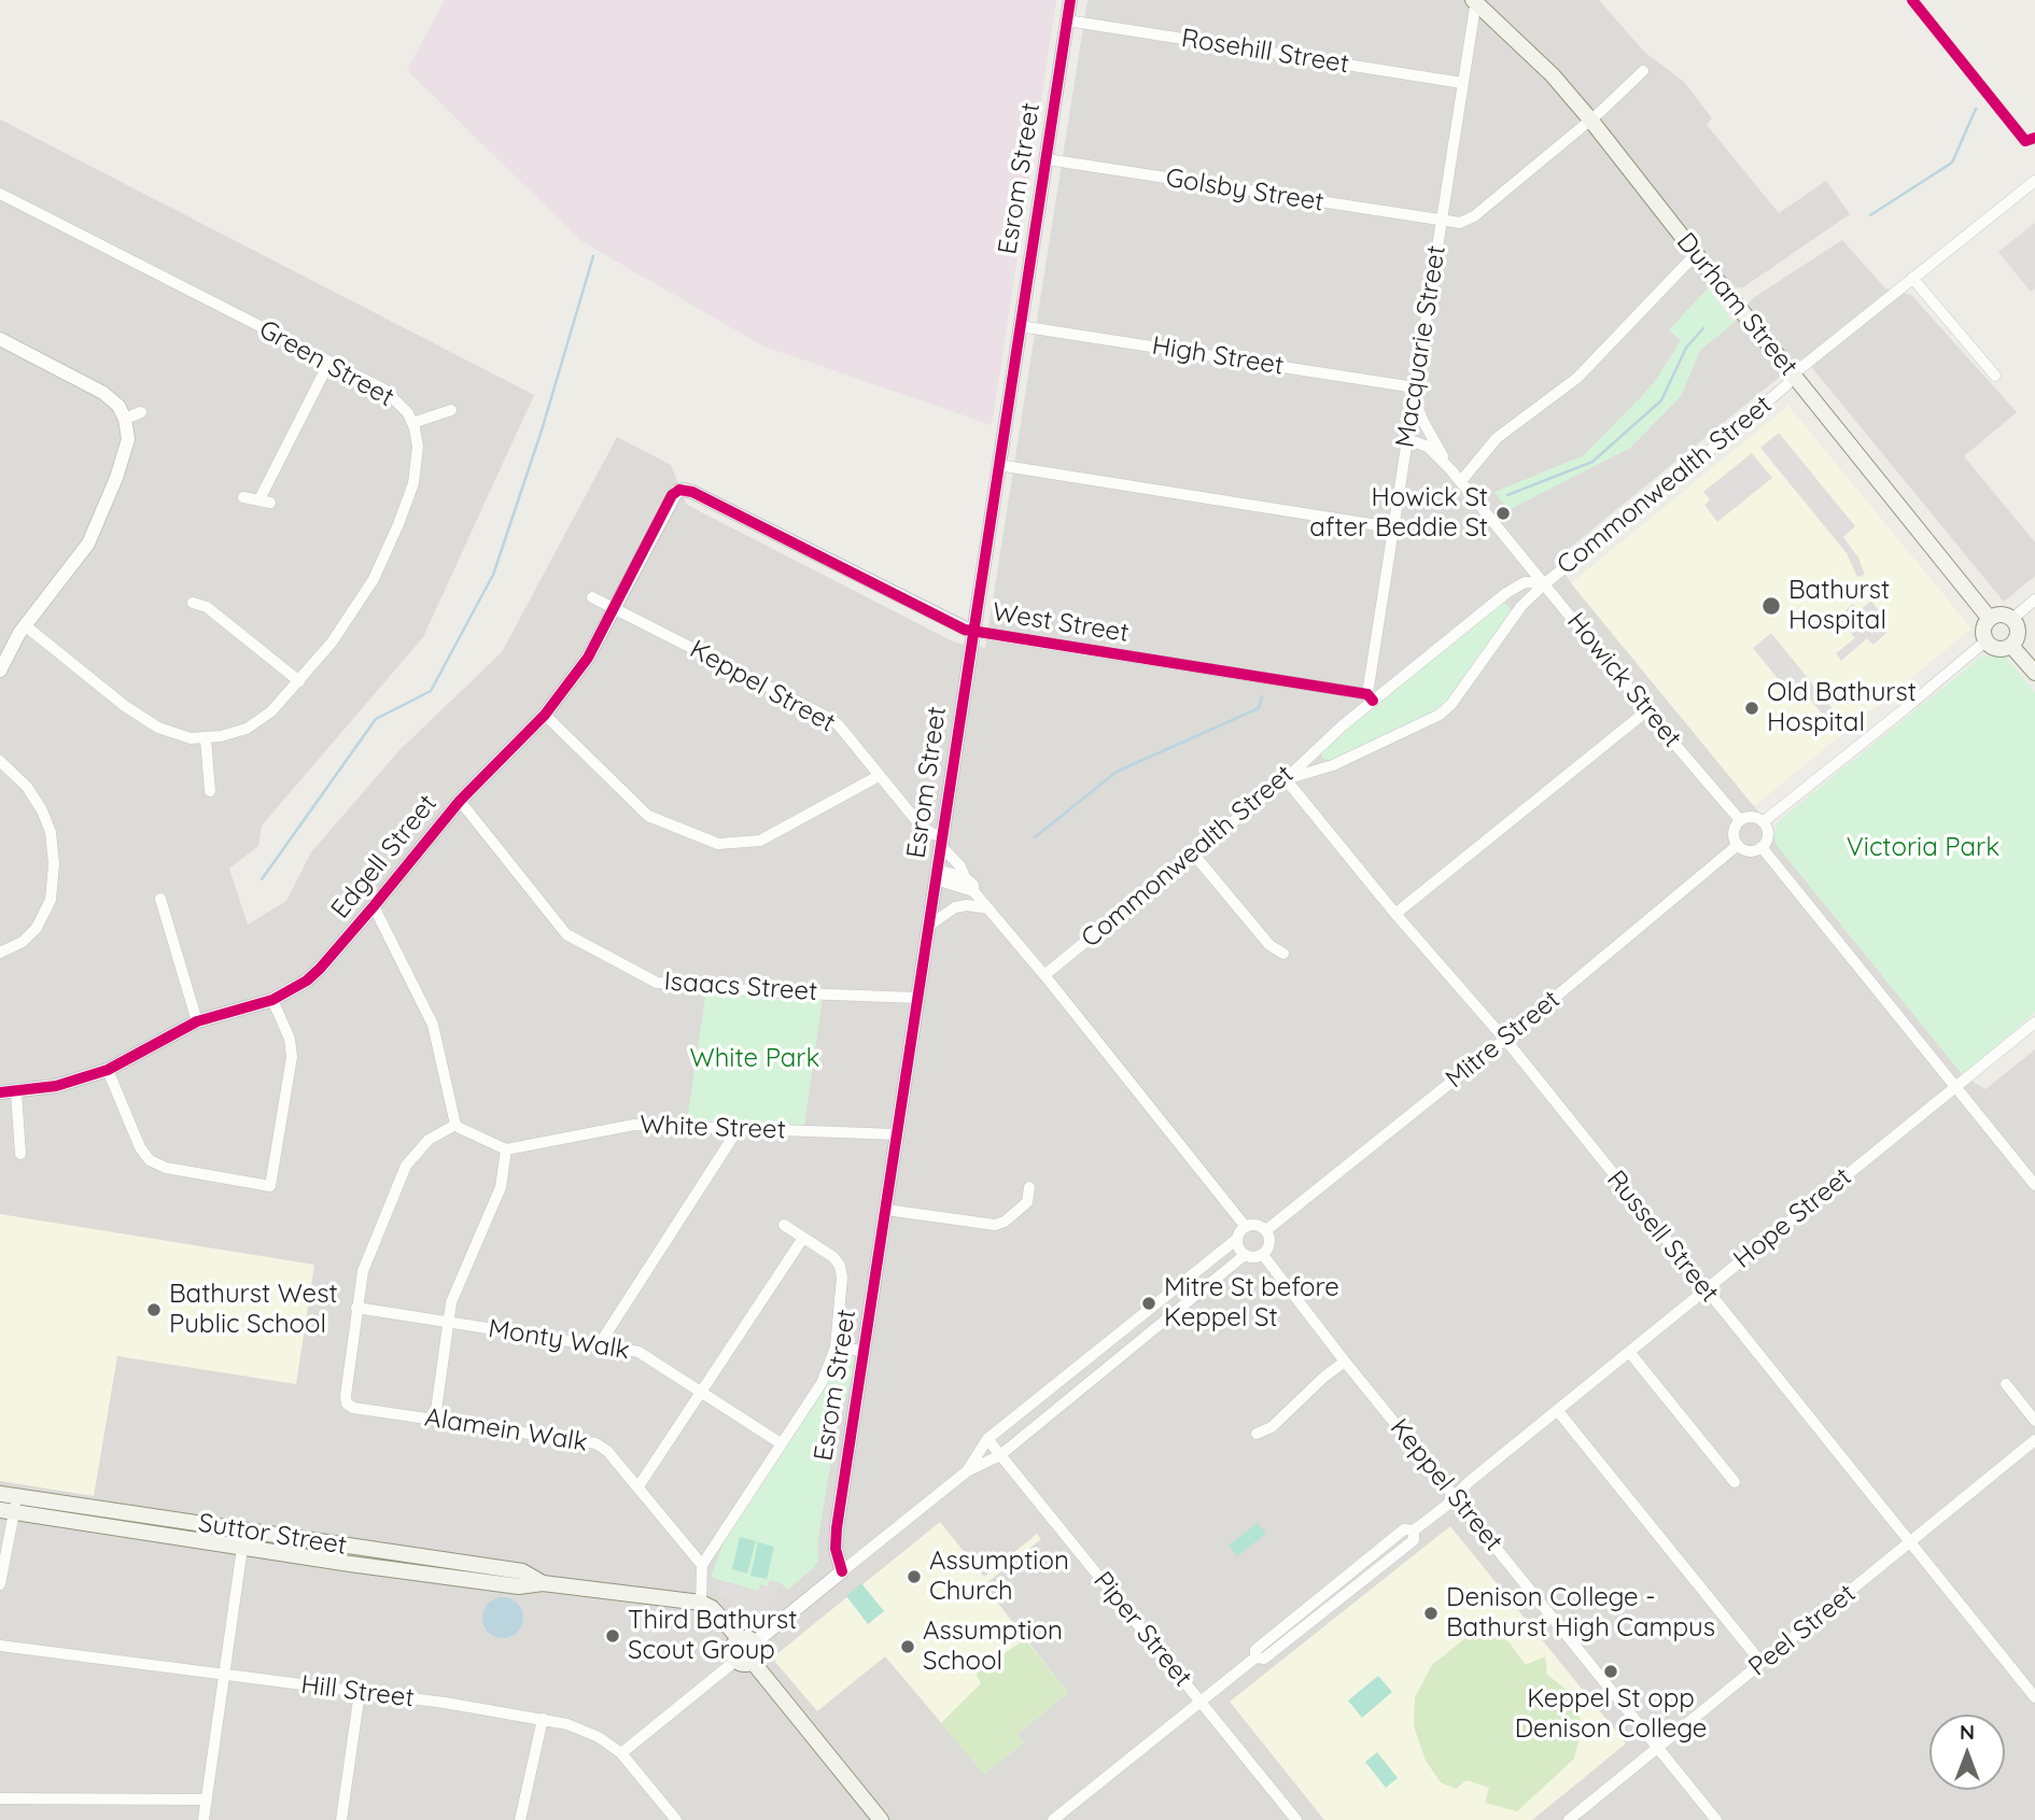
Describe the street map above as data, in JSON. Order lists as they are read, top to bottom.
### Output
{
  "streets": {
    "main road": ["Durham Street", "Suttor Street"],
    "street": [
      "Rosehill Street",
      "Esrom Street",
      "Golsby Street",
      "Macquarie Street",
      "High Street",
      "Green Street",
      "Commonwealth Street",
      "West Street",
      "Howick Street",
      "Keppel Street",
      "Edgell Street",
      "Isaacs Street",
      "Mitre Street",
      "White Street",
      "Hope Street",
      "Russell Street",
      "Monty Walk",
      "Alamein Walk",
      "Piper Street",
      "Peel Street",
      "Hill Street"
    ]
  },
  "crossings": [
    ["Rosehill Street", "Esrom Street"],
    ["Rosehill Street", "Macquarie Street"],
    ["Esrom Street", "Golsby Street"],
    ["Esrom Street", "High Street"],
    ["Esrom Street", "West Street"],
    ["Esrom Street", "Keppel Street"],
    ["Esrom Street", "Isaacs Street"],
    ["Esrom Street", "White Street"],
    ["Golsby Street", "Macquarie Street"],
    ["Durham Street", "Macquarie Street"],
    ["Durham Street", "Commonwealth Street"],
    ["Macquarie Street", "High Street"],
    ["Macquarie Street", "Commonwealth Street"],
    ["Macquarie Street", "West Street"],
    ["Macquarie Street", "Howick Street"],
    ["High Street", "Howick Street"],
    ["Commonwealth Street", "West Street"],
    ["Commonwealth Street", "Howick Street"],
    ["Commonwealth Street", "Keppel Street"],
    ["Commonwealth Street", "Russell Street"],
    ["West Street", "Edgell Street"],
    ["Howick Street", "Mitre Street"],
    ["Keppel Street", "Edgell Street"],
    ["Keppel Street", "Mitre Street"],
    ["Keppel Street", "Hope Street"],
    ["Keppel Street", "Peel Street"],
    ["Edgell Street", "Isaacs Street"],
    ["Mitre Street", "Russell Street"],
    ["Hope Street", "Russell Street"],
    ["Hope Street", "Piper Street"],
    ["Russell Street", "Peel Street"],
    ["Monty Walk", "Alamein Walk"]
  ],
  "parks": ["Victoria Park", "White Park"],
  "places": [
    "Howick St after Beddie St",
    "Bathurst Hospital",
    "Old Bathurst Hospital",
    "Mitre St before Keppel St",
    "Bathurst West Public School",
    "Assumption Church",
    "Denison College - Bathurst High Campus",
    "Third Bathurst Scout Group",
    "Assumption School",
    "Keppel St opp Denison College"
  ],
  "north": "top"
}
